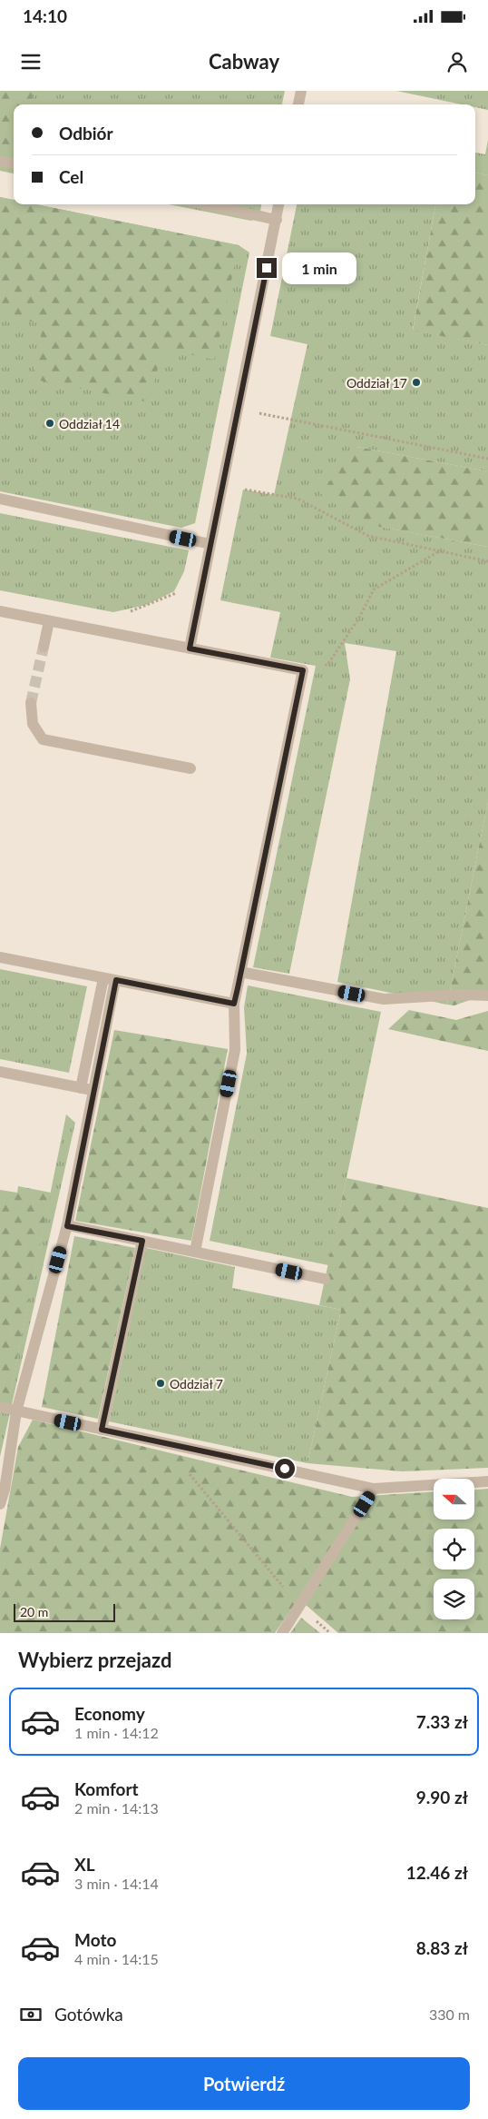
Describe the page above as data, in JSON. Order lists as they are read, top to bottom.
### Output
{
  "places": ["Oddział 17", "Oddział 14", "Oddział 7"],
  "scale_bar": "20 m",
  "north": "left",
  "page": {
    "status": "14:10",
    "header": "Cabway",
    "banner": ["Odbiór", "Cel"],
    "bubble": "1 min",
    "scale": "20 m",
    "heading": "Wybierz przejazd",
    "list": [
      {
        "name": "Economy",
        "note": "1 min · 14:12",
        "value": "7.33 zł"
      },
      {
        "name": "Komfort",
        "note": "2 min · 14:13",
        "value": "9.90 zł"
      },
      {
        "name": "XL",
        "note": "3 min · 14:14",
        "value": "12.46 zł"
      },
      {
        "name": "Moto",
        "note": "4 min · 14:15",
        "value": "8.83 zł"
      }
    ],
    "pay": ["Gotówka", "330 m"],
    "buttons": "Potwierdź"
  }
}
